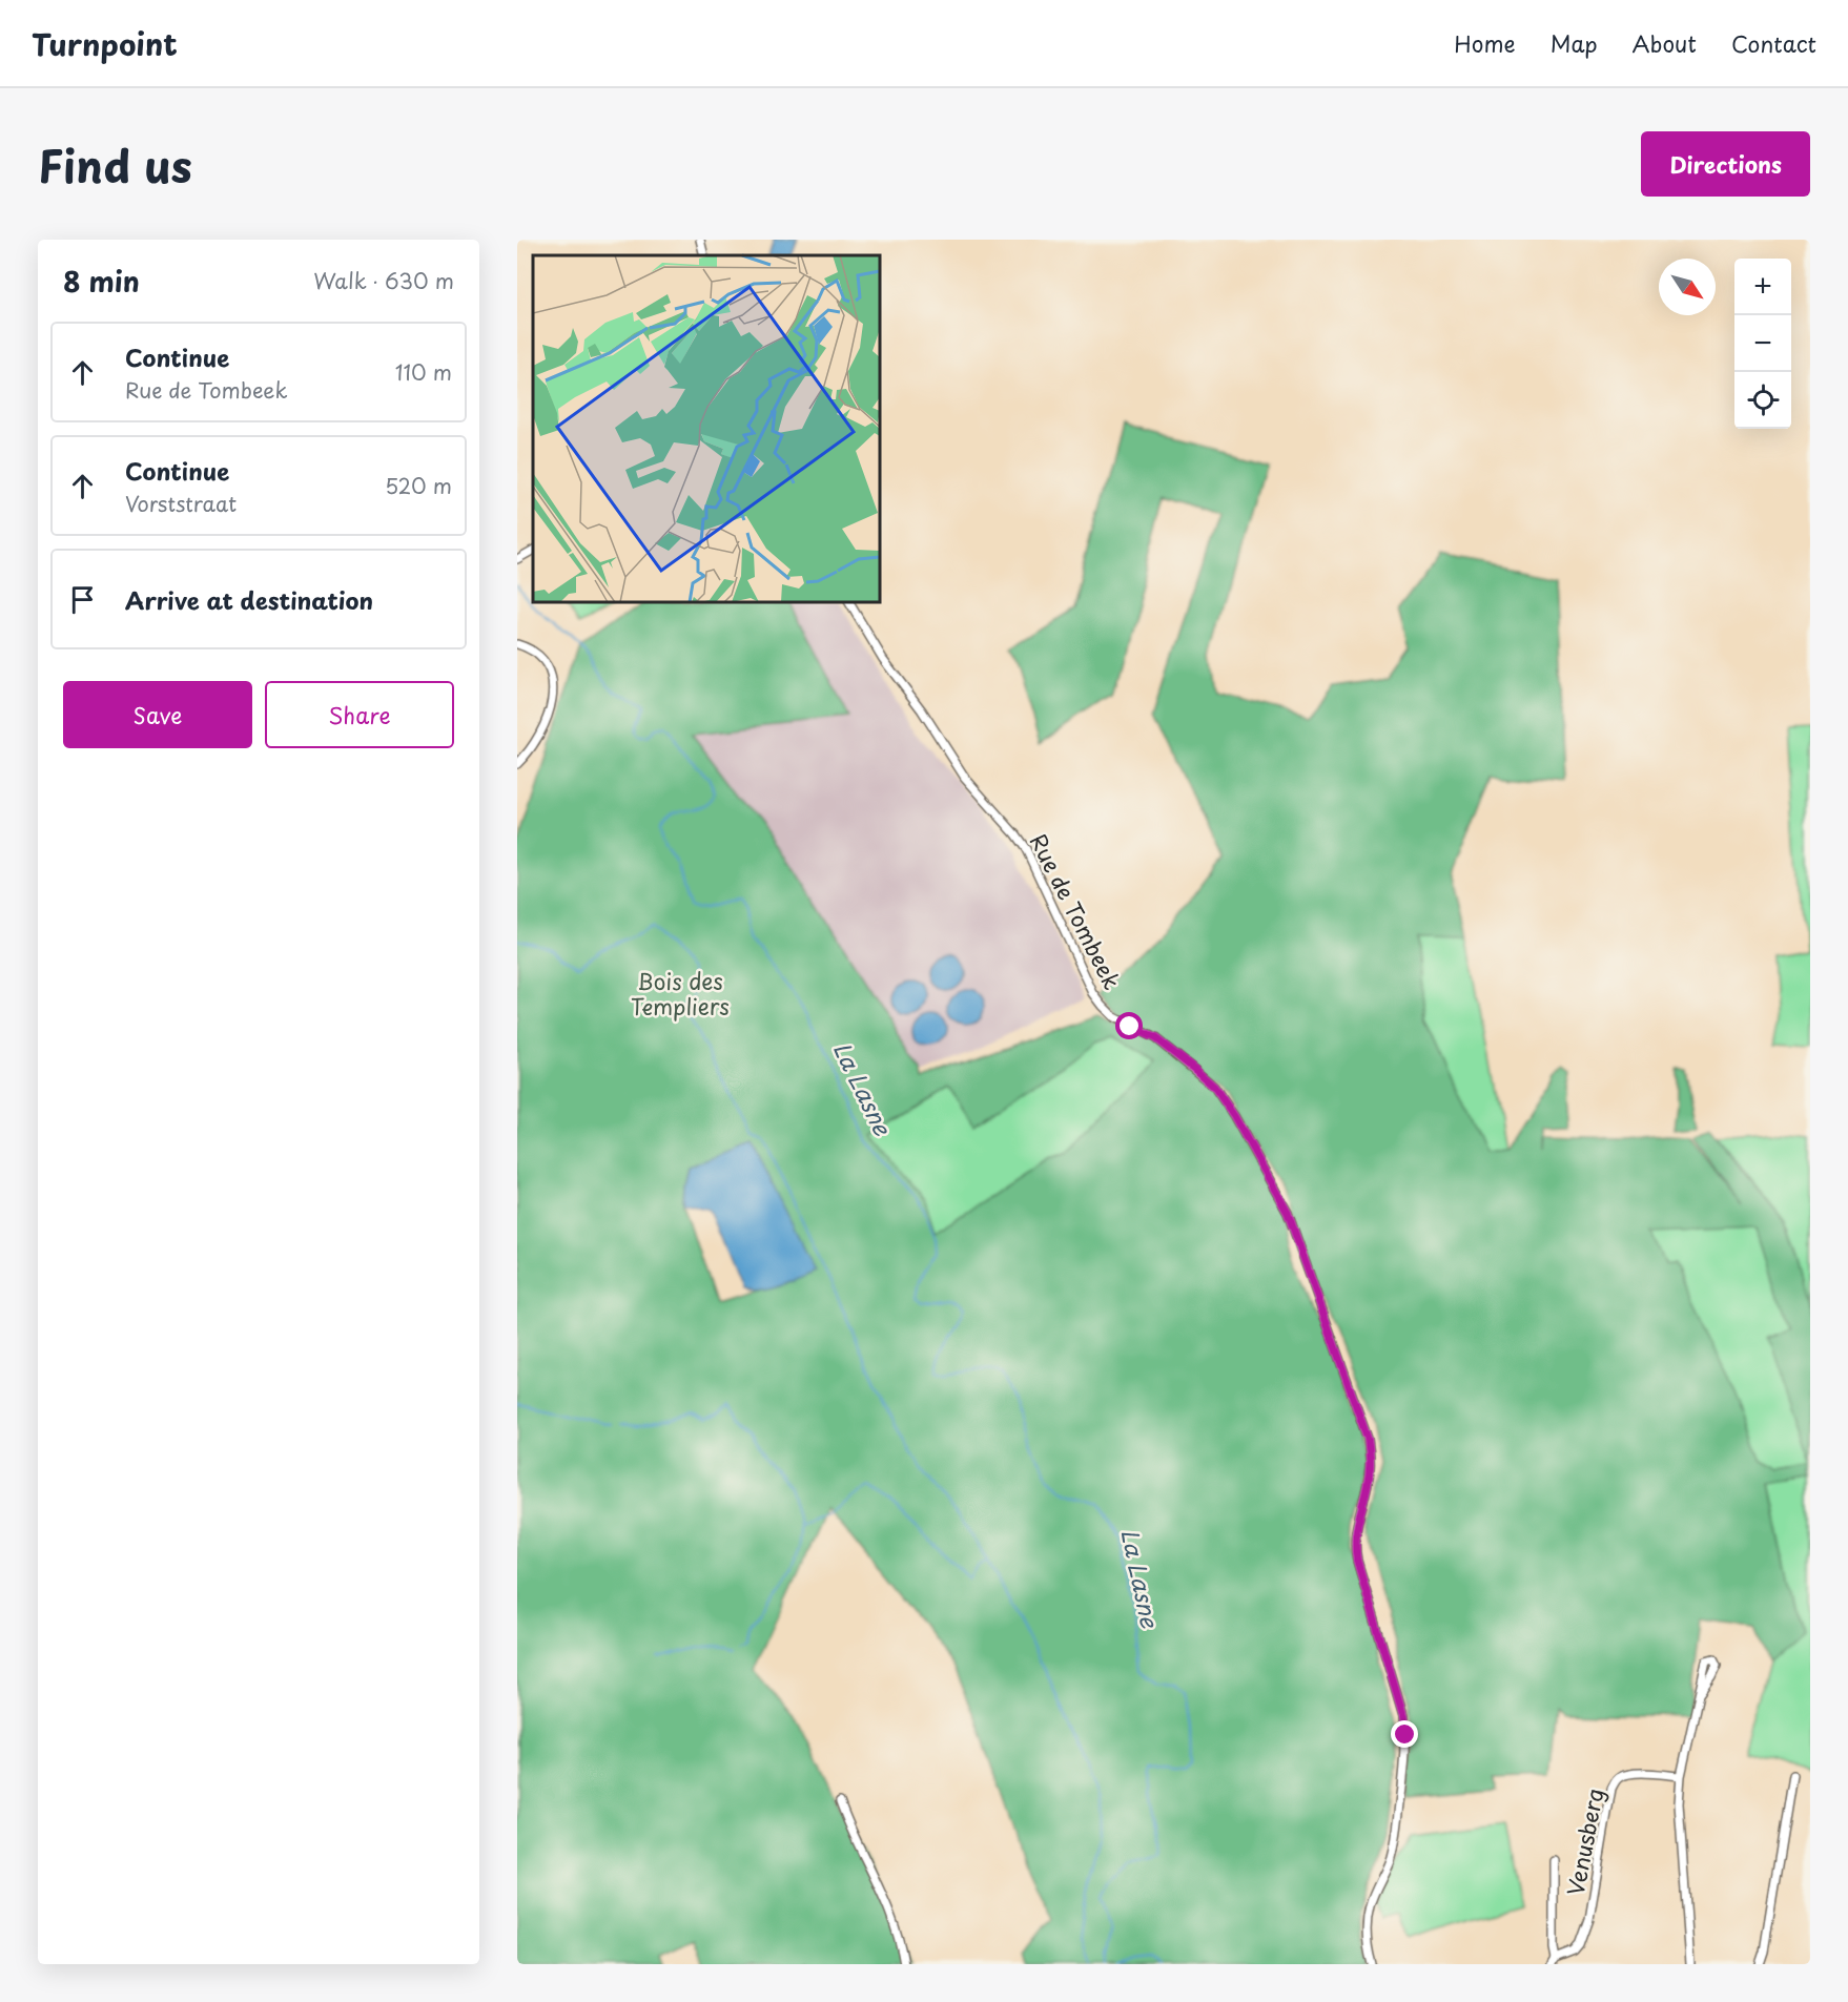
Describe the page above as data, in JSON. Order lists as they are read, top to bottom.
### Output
{
  "streets": {
    "street": ["Rue de Tombeek", "Venusberg"]
  },
  "water": ["La Lasne"],
  "parks": ["Bois des Templiers"],
  "north": "bottom right",
  "page": {
    "header": "Turnpoint",
    "nav": [
      "Home",
      "Map",
      "About",
      "Contact"
    ],
    "title": "Find us",
    "buttons": [
      "Directions",
      ["Save", "Share"]
    ],
    "heading": ["8 min", "Walk · 630 m"],
    "map_buttons": ["+", "−"],
    "list": [
      ["Continue", "Rue de Tombeek", "110 m"],
      ["Continue", "Vorststraat", "520 m"],
      "Arrive at destination"
    ]
  }
}
